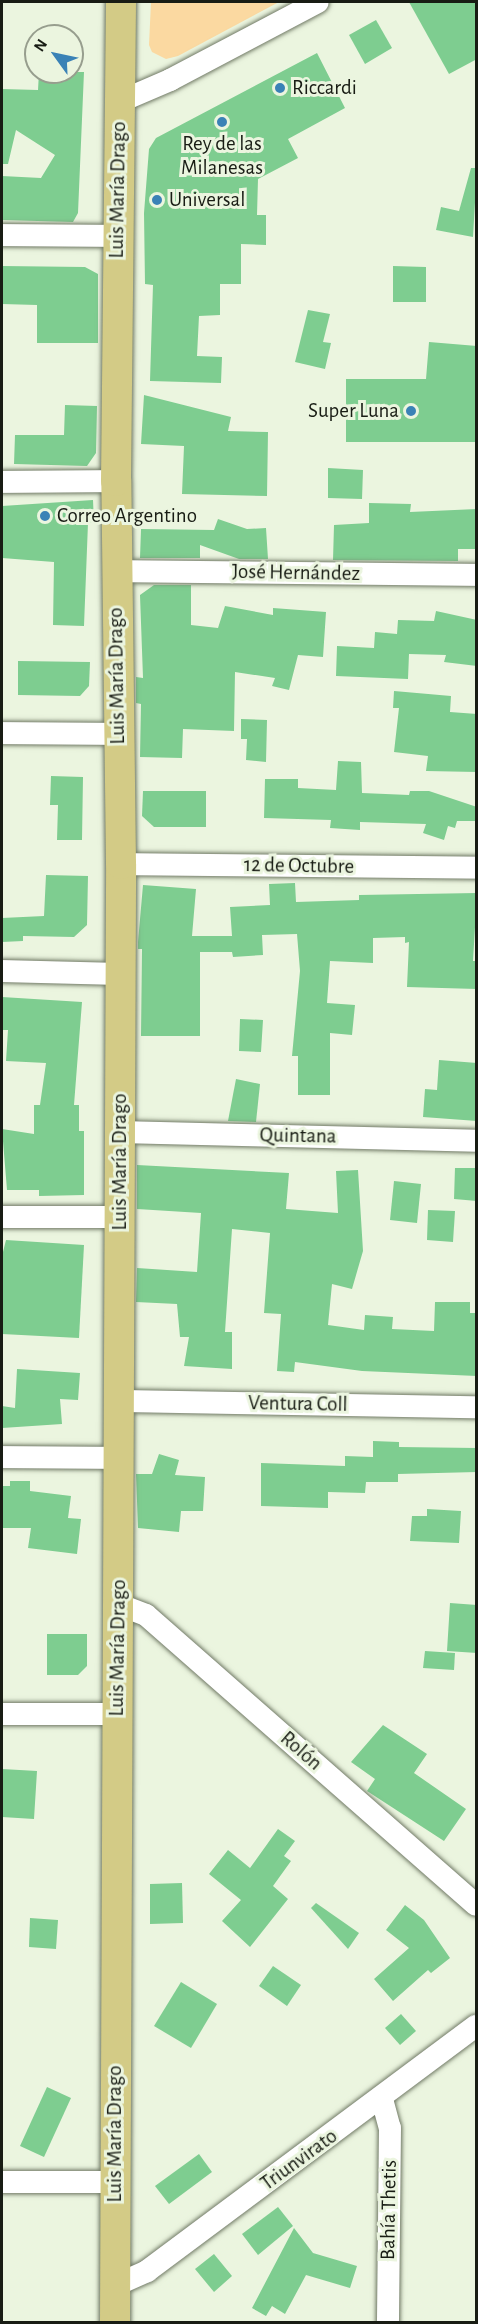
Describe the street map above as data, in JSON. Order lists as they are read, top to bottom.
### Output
{
  "streets": {
    "main road": ["Luis María Drago"],
    "street": [
      "José Hernández",
      "12 de Octubre",
      "Quintana",
      "Ventura Coll",
      "Rolón",
      "Triunvirato",
      "Bahía Thetis"
    ]
  },
  "crossings": [
    ["Luis María Drago", "José Hernández"],
    ["Luis María Drago", "12 de Octubre"],
    ["Luis María Drago", "Quintana"],
    ["Luis María Drago", "Ventura Coll"],
    ["Luis María Drago", "Rolón"],
    ["Luis María Drago", "Triunvirato"],
    ["Triunvirato", "Bahía Thetis"]
  ],
  "places": [
    "Riccardi",
    "Rey de las Milanesas",
    "Universal",
    "Super Luna",
    "Correo Argentino"
  ],
  "north": "top left"
}
